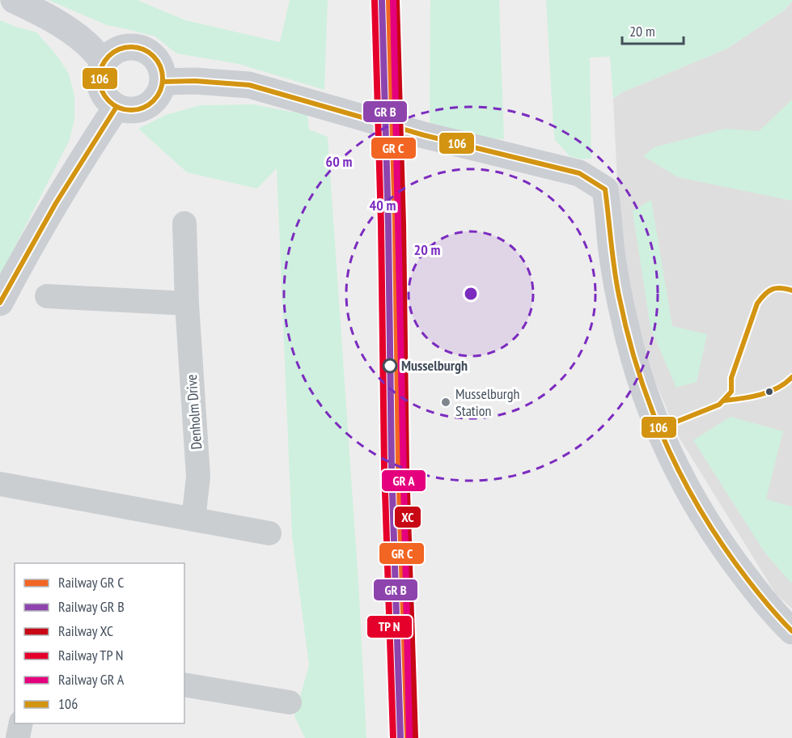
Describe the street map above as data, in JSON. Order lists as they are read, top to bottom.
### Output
{
  "streets": {
    "street": ["Denholm Drive"]
  },
  "places": ["Musselburgh", "Musselburgh Station"],
  "lines": ["rail line XC", "transit line 106"],
  "legend": [
    "Railway GR C",
    "Railway GR B",
    "Railway XC",
    "Railway TP N",
    "Railway GR A",
    "106"
  ],
  "scale_bar": "20 m",
  "rings": ["60 m", "40 m", "20 m"]
}
